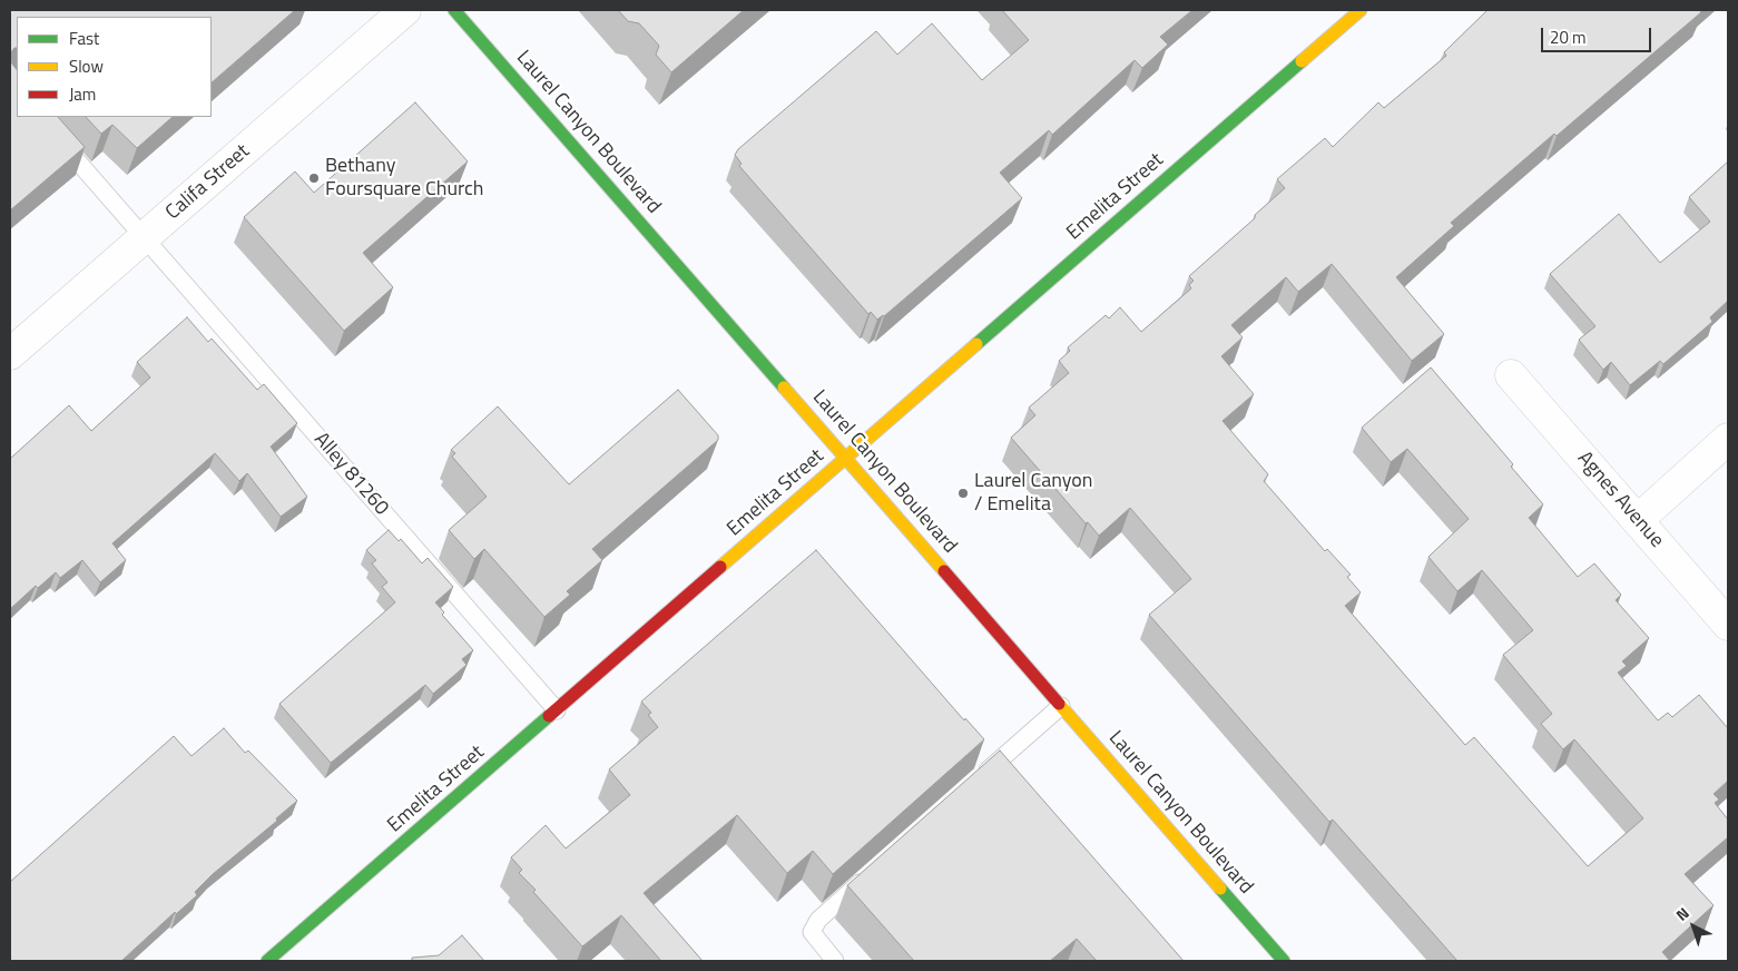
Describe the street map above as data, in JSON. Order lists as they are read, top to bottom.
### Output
{
  "streets": {
    "street": [
      "Laurel Canyon Boulevard",
      "Califa Street",
      "Emelita Street",
      "Agnes Avenue"
    ],
    "lane": ["Alley 81260"]
  },
  "crossings": [
    ["Laurel Canyon Boulevard", "Emelita Street"],
    ["Califa Street", "Alley 81260"],
    ["Emelita Street", "Alley 81260"]
  ],
  "places": ["Bethany Foursquare Church", "Laurel Canyon / Emelita"],
  "legend": ["Fast", "Slow", "Jam"],
  "scale_bar": "20 m",
  "north": "top left"
}
